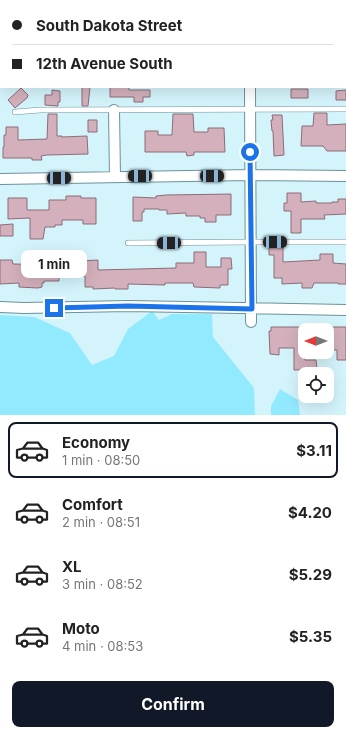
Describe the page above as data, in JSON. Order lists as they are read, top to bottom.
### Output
{
  "north": "left",
  "page": {
    "banner": ["South Dakota Street", "12th Avenue South"],
    "bubble": "1 min",
    "list": [
      {
        "name": "Economy",
        "note": "1 min · 08:50",
        "value": "$3.11"
      },
      {
        "name": "Comfort",
        "note": "2 min · 08:51",
        "value": "$4.20"
      },
      {
        "name": "XL",
        "note": "3 min · 08:52",
        "value": "$5.29"
      },
      {
        "name": "Moto",
        "note": "4 min · 08:53",
        "value": "$5.35"
      }
    ],
    "buttons": "Confirm"
  }
}
